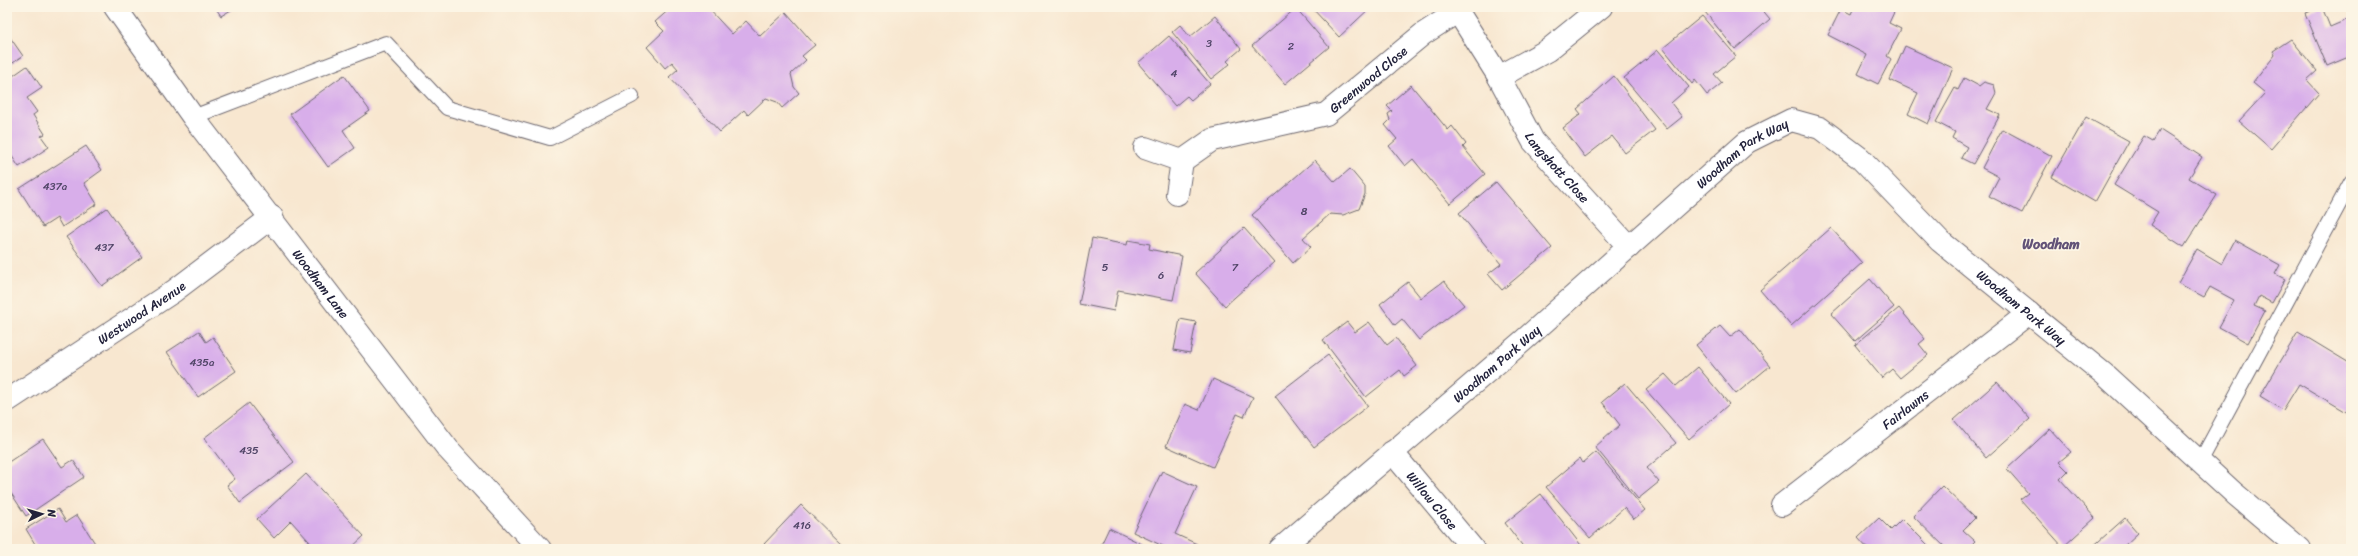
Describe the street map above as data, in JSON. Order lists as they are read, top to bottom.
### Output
{
  "streets": {
    "street": [
      "Greenwood Close",
      "Woodham Park Way",
      "Langshott Close",
      "Woodham Lane",
      "Westwood Avenue",
      "Fairlawns",
      "Willow Close"
    ]
  },
  "crossings": [
    ["Greenwood Close", "Langshott Close"],
    ["Woodham Park Way", "Langshott Close"],
    ["Woodham Park Way", "Fairlawns"],
    ["Woodham Park Way", "Willow Close"],
    ["Woodham Lane", "Westwood Avenue"]
  ],
  "districts": ["Woodham"],
  "house_numbers": [
    "3",
    "2",
    "4",
    "437a",
    "8",
    "437",
    "5",
    "7",
    "6",
    "435a",
    "435",
    "416"
  ],
  "north": "right"
}
